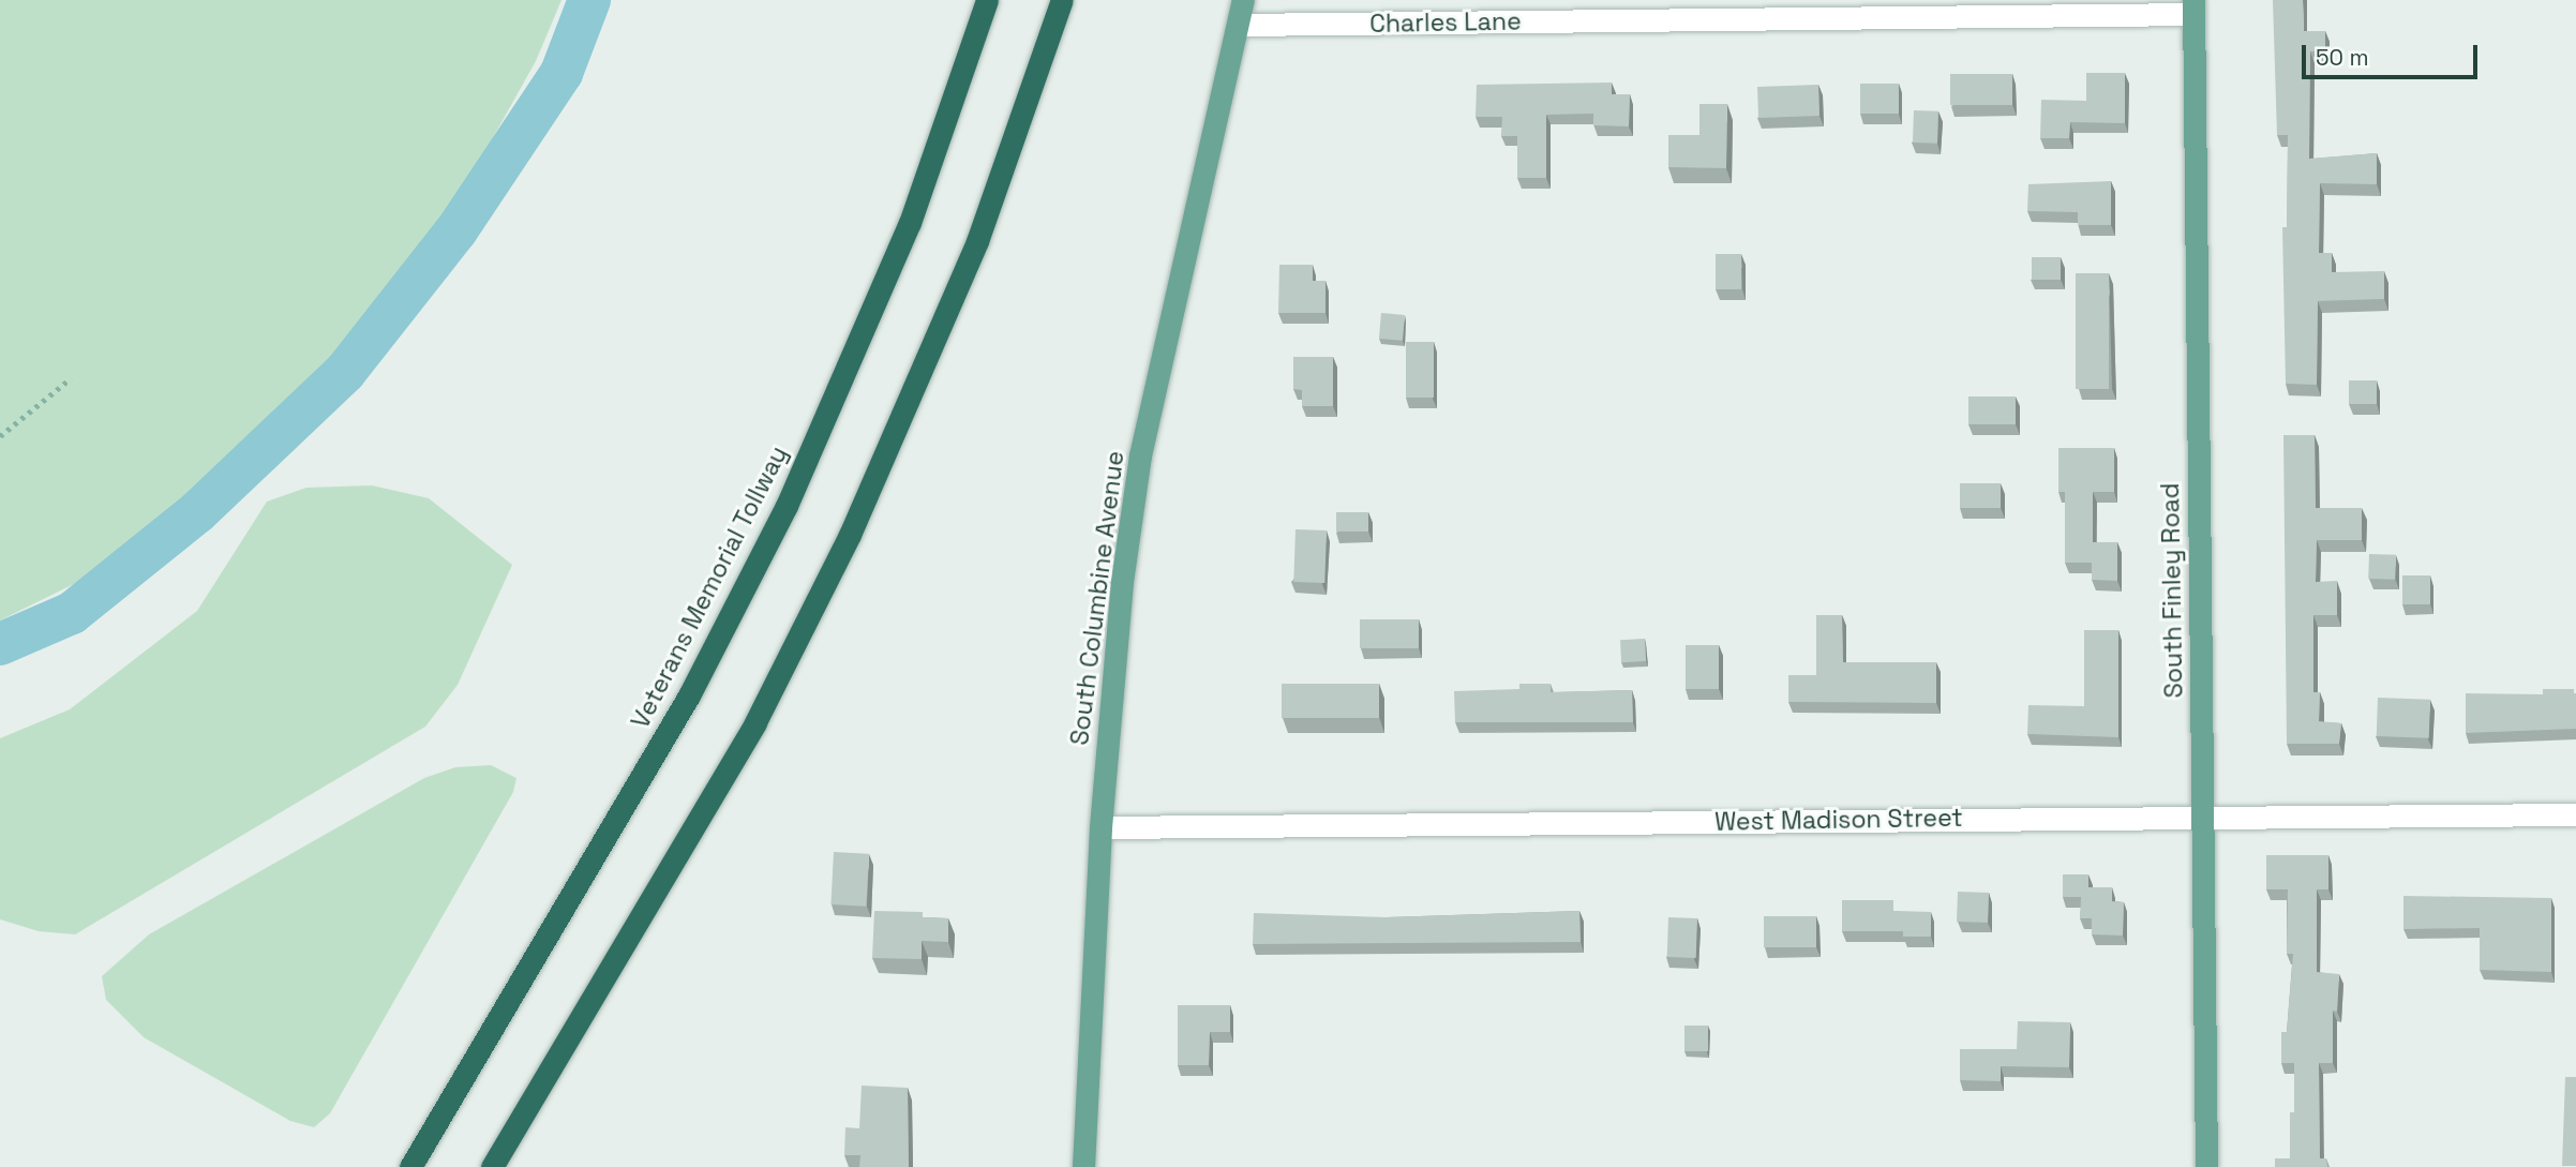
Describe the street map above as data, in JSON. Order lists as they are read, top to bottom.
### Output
{
  "streets": {
    "highway": ["Veterans Memorial Tollway"],
    "main road": ["South Finley Road", "South Columbine Avenue"],
    "street": ["Charles Lane", "West Madison Street"]
  },
  "crossings": [
    ["Charles Lane", "South Finley Road"],
    ["Charles Lane", "South Columbine Avenue"],
    ["South Finley Road", "West Madison Street"],
    ["South Columbine Avenue", "West Madison Street"]
  ],
  "scale_bar": "50 m"
}
